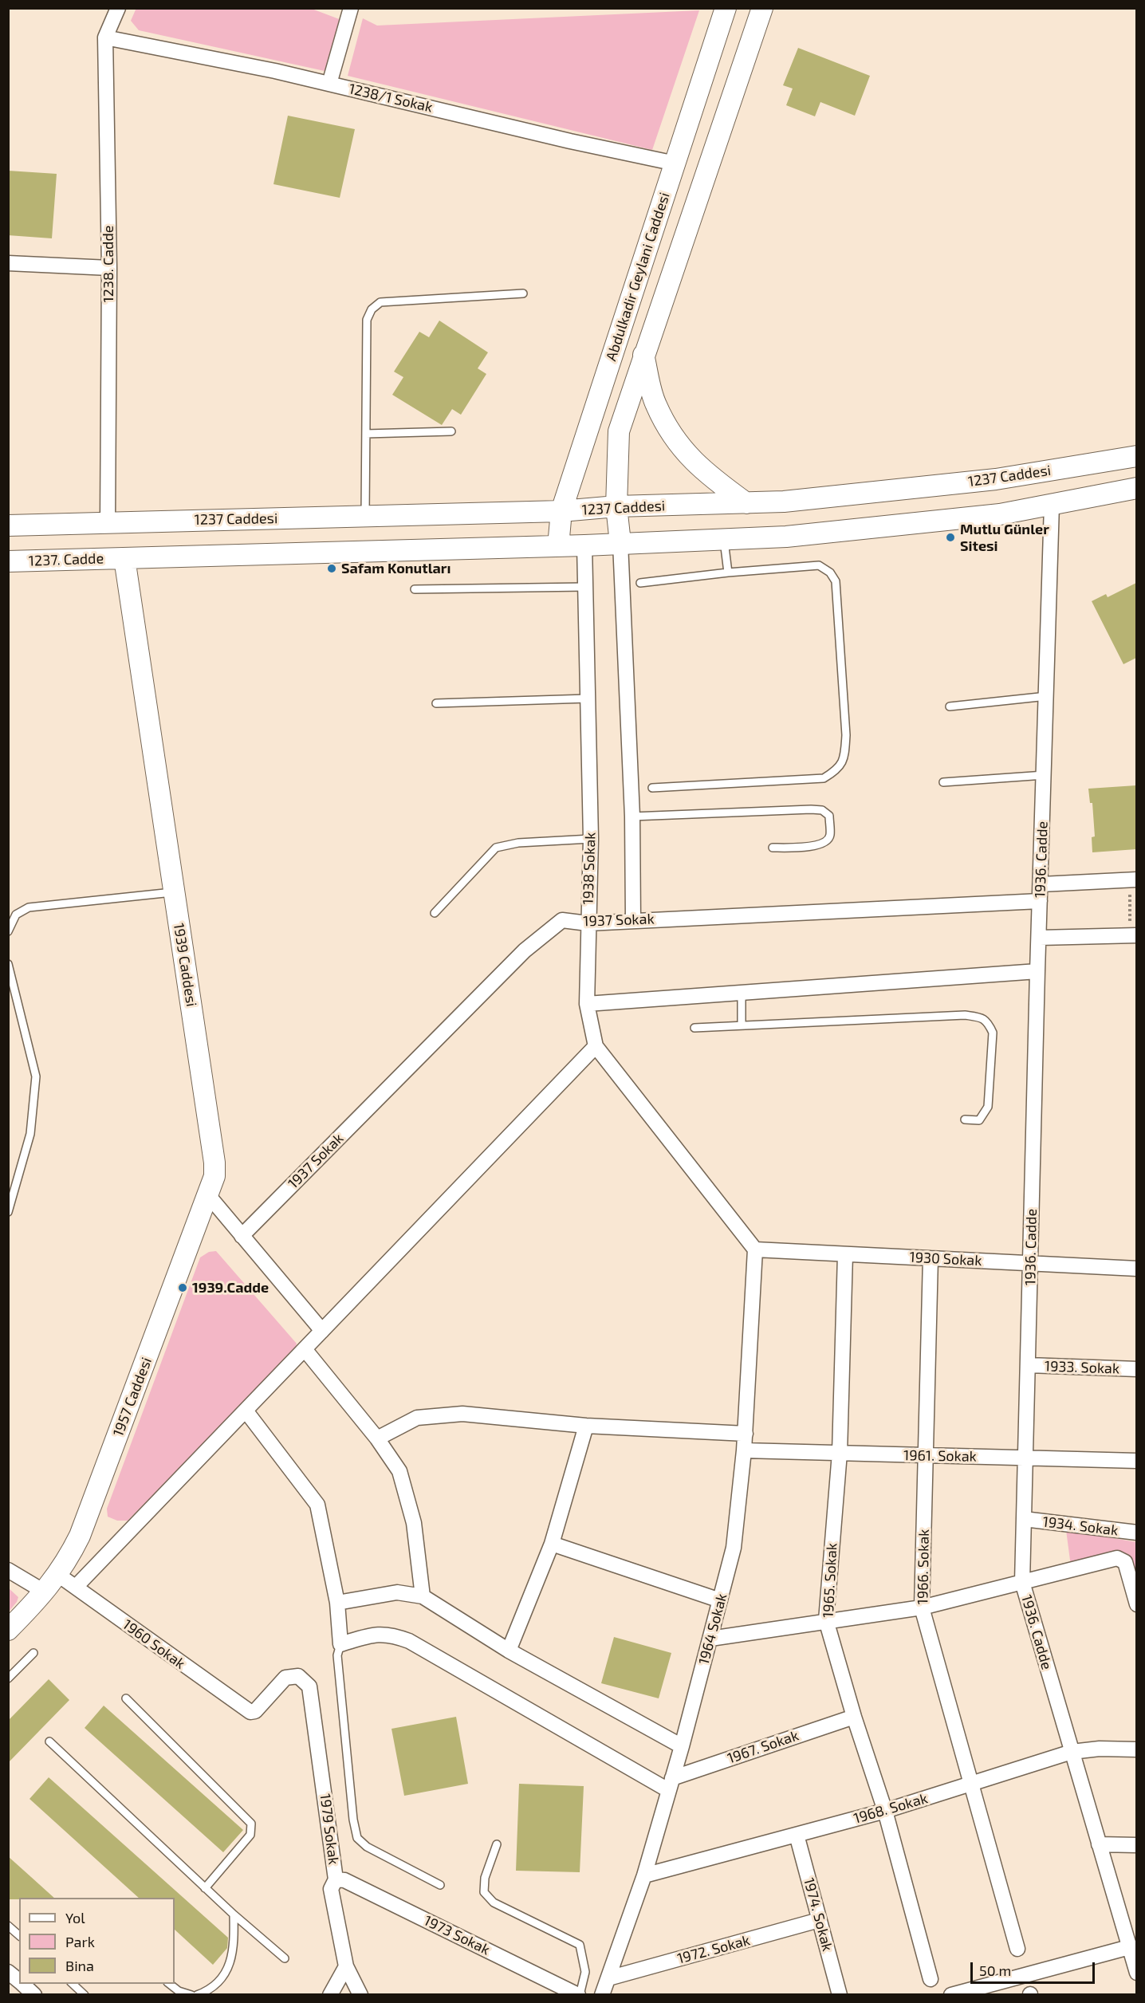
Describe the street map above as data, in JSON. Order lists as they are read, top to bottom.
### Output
{
  "streets": {
    "street": [
      "1238/1 Sokak",
      "1238. Cadde",
      "Abdulkadir Geylani Caddesi",
      "1237 Caddesi",
      "1237. Cadde",
      "1936. Cadde",
      "1938 Sokak",
      "1937 Sokak",
      "1939 Caddesi",
      "1930 Sokak",
      "1933. Sokak",
      "1957 Caddesi",
      "1961. Sokak",
      "1934. Sokak",
      "1966. Sokak",
      "1965. Sokak",
      "1964 Sokak",
      "1960 Sokak",
      "1967. Sokak",
      "1968. Sokak",
      "1979 Sokak",
      "1974. Sokak",
      "1973 Sokak",
      "1972. Sokak"
    ]
  },
  "crossings": [
    ["1238/1 Sokak", "1238. Cadde"],
    ["1238/1 Sokak", "Abdulkadir Geylani Caddesi"],
    ["1238. Cadde", "1237 Caddesi"],
    ["Abdulkadir Geylani Caddesi", "1237 Caddesi"],
    ["1237. Cadde", "1939 Caddesi"],
    ["1936. Cadde", "1937 Sokak"],
    ["1936. Cadde", "1930 Sokak"],
    ["1936. Cadde", "1933. Sokak"],
    ["1936. Cadde", "1961. Sokak"],
    ["1936. Cadde", "1934. Sokak"],
    ["1936. Cadde", "1968. Sokak"],
    ["1938 Sokak", "1937 Sokak"],
    ["1938 Sokak", "1930 Sokak"],
    ["1938 Sokak", "1964 Sokak"],
    ["1939 Caddesi", "1957 Caddesi"],
    ["1930 Sokak", "1966. Sokak"],
    ["1930 Sokak", "1965. Sokak"],
    ["1930 Sokak", "1964 Sokak"],
    ["1957 Caddesi", "1960 Sokak"],
    ["1961. Sokak", "1966. Sokak"],
    ["1961. Sokak", "1965. Sokak"],
    ["1961. Sokak", "1964 Sokak"],
    ["1966. Sokak", "1968. Sokak"],
    ["1965. Sokak", "1967. Sokak"],
    ["1965. Sokak", "1968. Sokak"],
    ["1964 Sokak", "1967. Sokak"],
    ["1964 Sokak", "1968. Sokak"],
    ["1964 Sokak", "1972. Sokak"],
    ["1960 Sokak", "1979 Sokak"],
    ["1968. Sokak", "1974. Sokak"],
    ["1979 Sokak", "1973 Sokak"],
    ["1974. Sokak", "1972. Sokak"]
  ],
  "places": ["Mutlu Günler Sitesi", "Safam Konutları", "1939.Cadde"],
  "legend": ["Yol", "Park", "Bina"],
  "scale_bar": "50 m"
}
